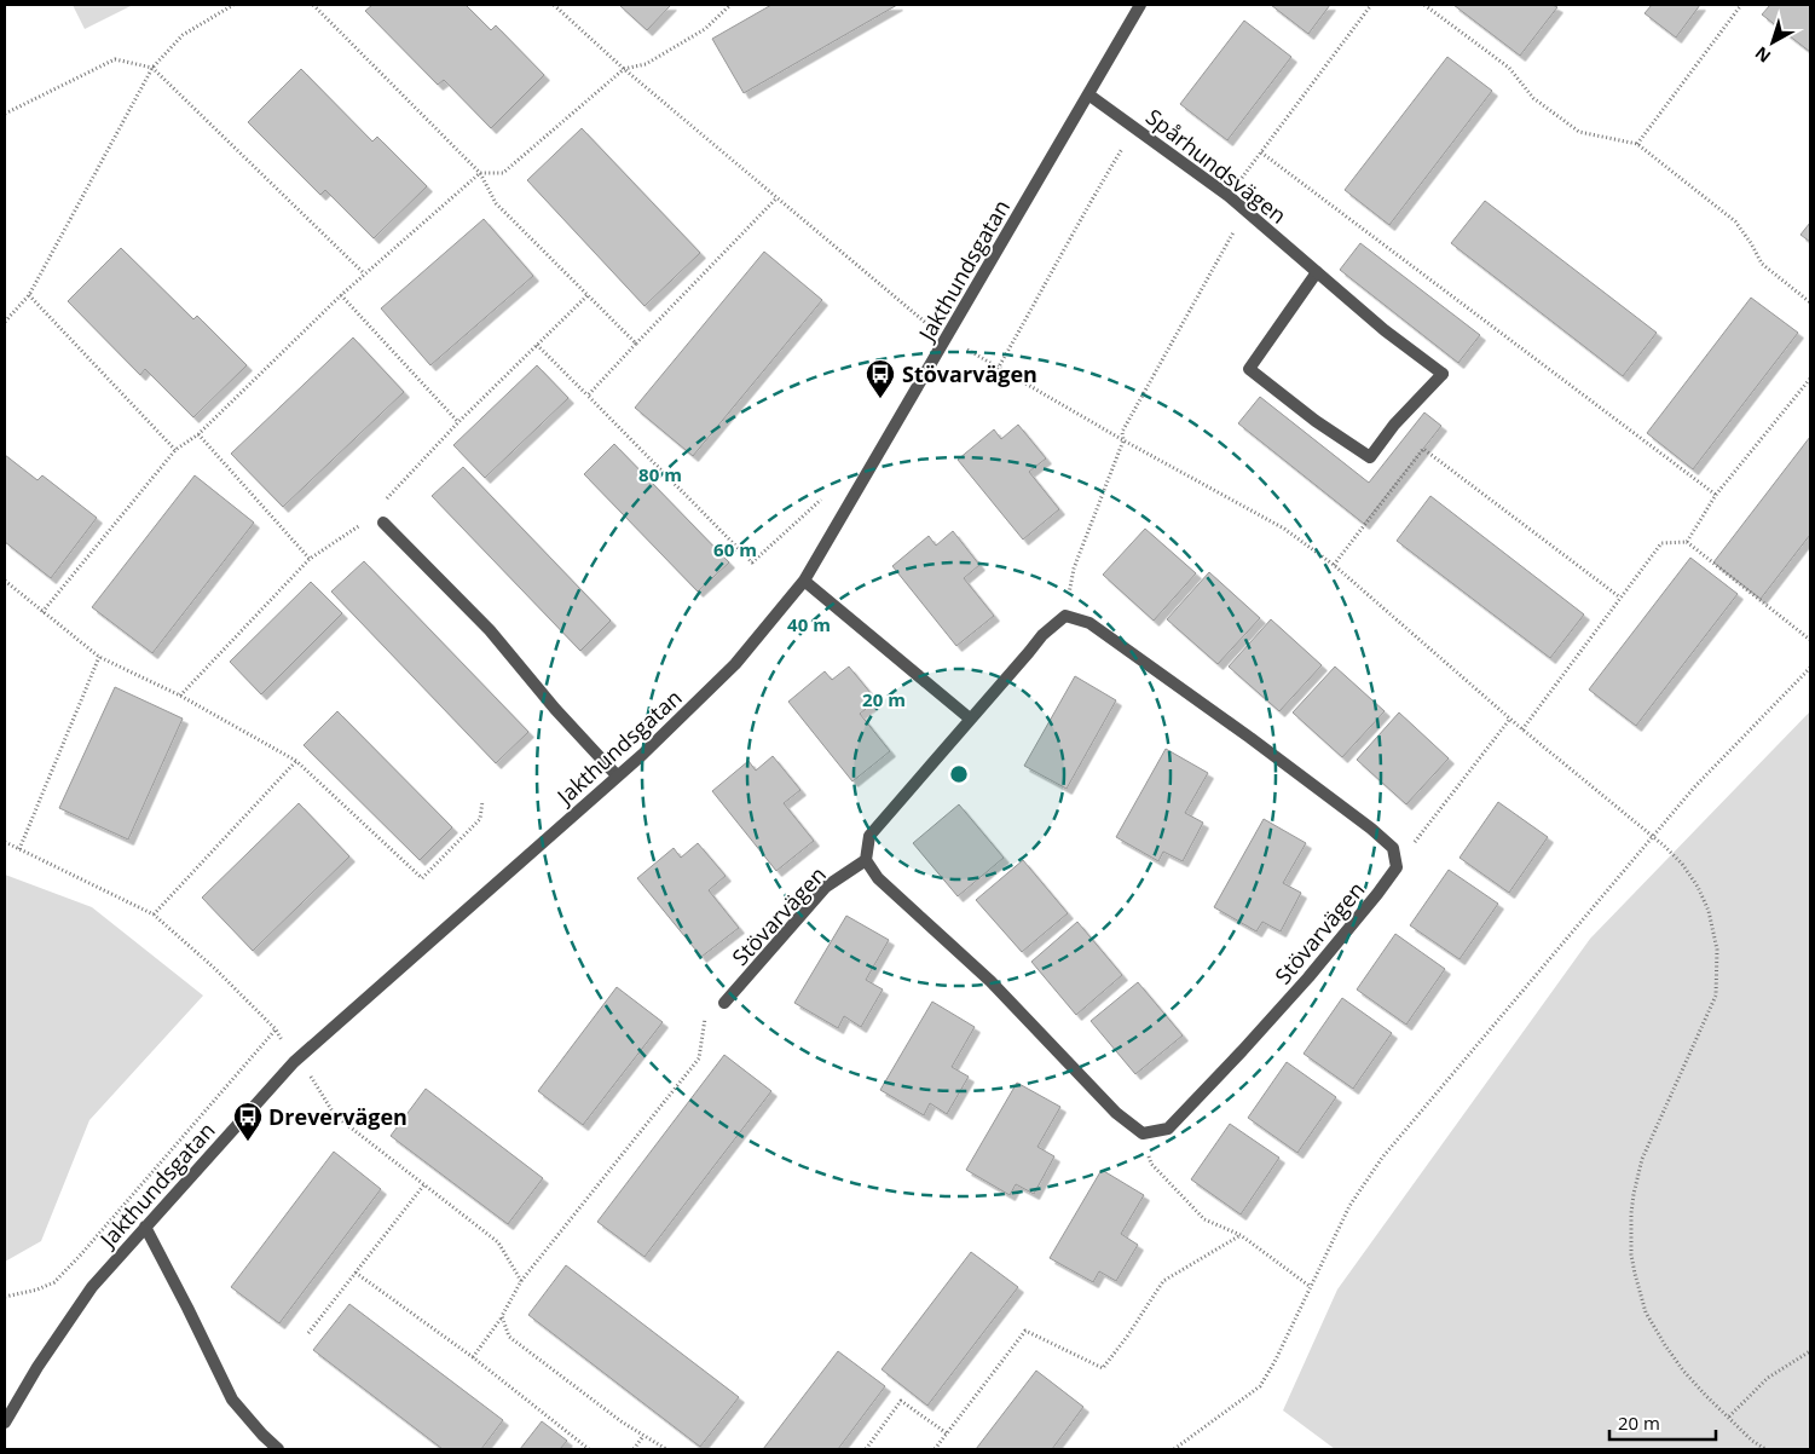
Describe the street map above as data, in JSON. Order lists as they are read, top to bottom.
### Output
{
  "streets": {
    "street": ["Spårhundsvägen", "Jakthundsgatan", "Stövarvägen"]
  },
  "crossings": [
    ["Spårhundsvägen", "Jakthundsgatan"]
  ],
  "places": {
    "bus stop": ["Stövarvägen", "Drevervägen"]
  },
  "scale_bar": "20 m",
  "north": "bottom left",
  "rings": [
    "80 m",
    "60 m",
    "40 m",
    "20 m"
  ]
}
